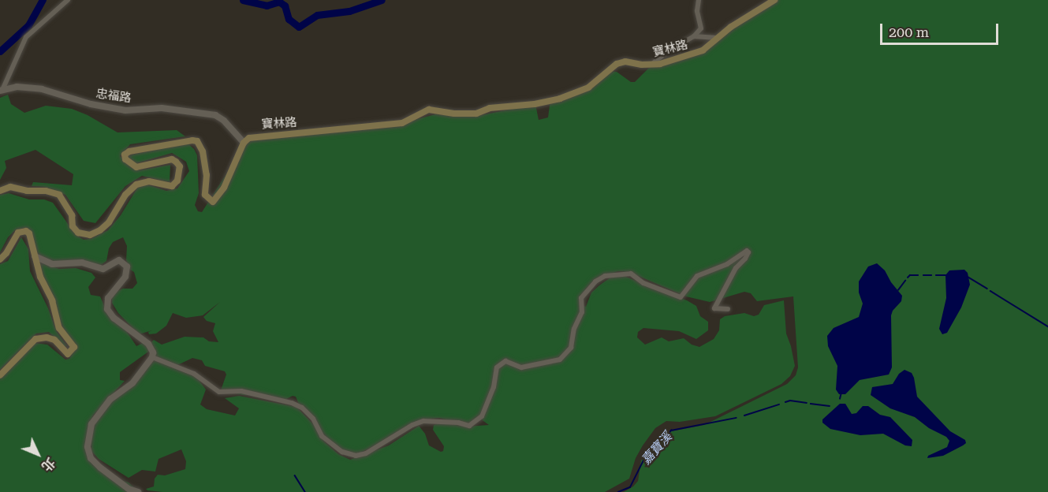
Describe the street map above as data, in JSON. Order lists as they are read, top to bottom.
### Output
{
  "streets": {
    "main road": ["寶林路"],
    "street": ["忠福路"]
  },
  "crossings": [
    ["寶林路", "忠福路"]
  ],
  "water": ["嘉寶溪"],
  "scale_bar": "200 m",
  "north": "bottom right"
}
